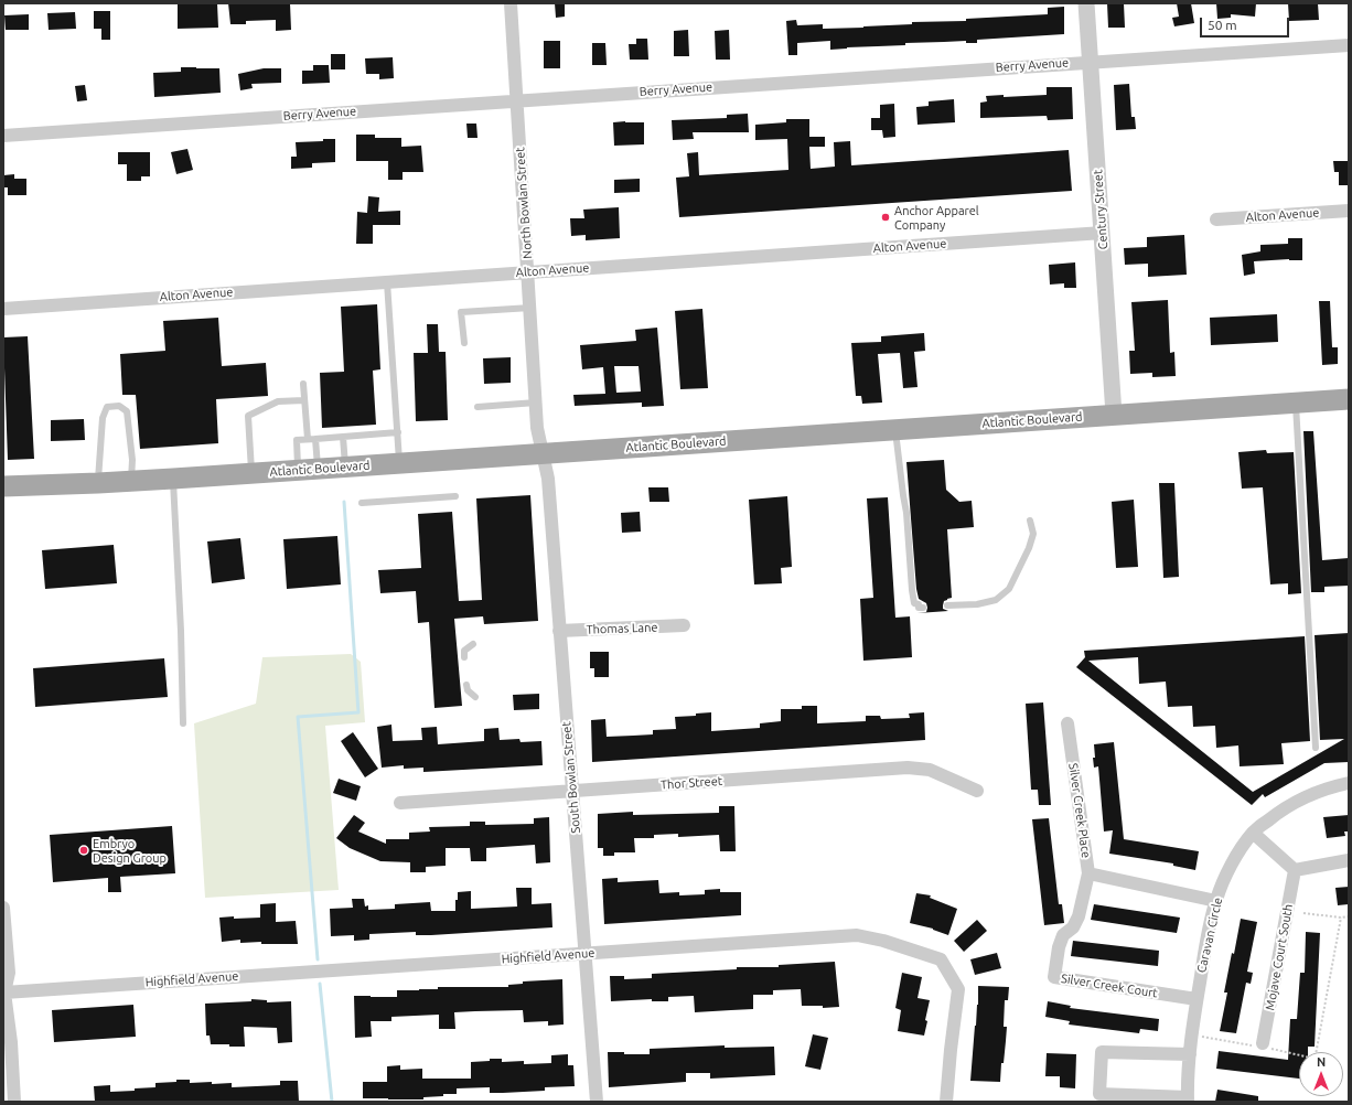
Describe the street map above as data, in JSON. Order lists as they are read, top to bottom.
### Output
{
  "streets": {
    "main road": ["Atlantic Boulevard"],
    "street": [
      "Berry Avenue",
      "North Bowlan Street",
      "Century Street",
      "Alton Avenue",
      "Thomas Lane",
      "South Bowlan Street",
      "Thor Street",
      "Silver Creek Place",
      "Caravan Circle",
      "Highfield Avenue",
      "Mojave Court South",
      "Silver Creek Court"
    ]
  },
  "crossings": [
    ["Berry Avenue", "North Bowlan Street"],
    ["Berry Avenue", "Century Street"],
    ["North Bowlan Street", "Alton Avenue"],
    ["North Bowlan Street", "Atlantic Boulevard"],
    ["North Bowlan Street", "South Bowlan Street"],
    ["Century Street", "Alton Avenue"],
    ["Century Street", "Atlantic Boulevard"],
    ["Atlantic Boulevard", "South Bowlan Street"],
    ["Thomas Lane", "South Bowlan Street"],
    ["South Bowlan Street", "Thor Street"],
    ["South Bowlan Street", "Highfield Avenue"],
    ["Silver Creek Place", "Caravan Circle"],
    ["Silver Creek Place", "Silver Creek Court"],
    ["Caravan Circle", "Silver Creek Court"]
  ],
  "places": ["Anchor Apparel Company", "Embryo Design Group"],
  "scale_bar": "50 m",
  "north": "top"
}
